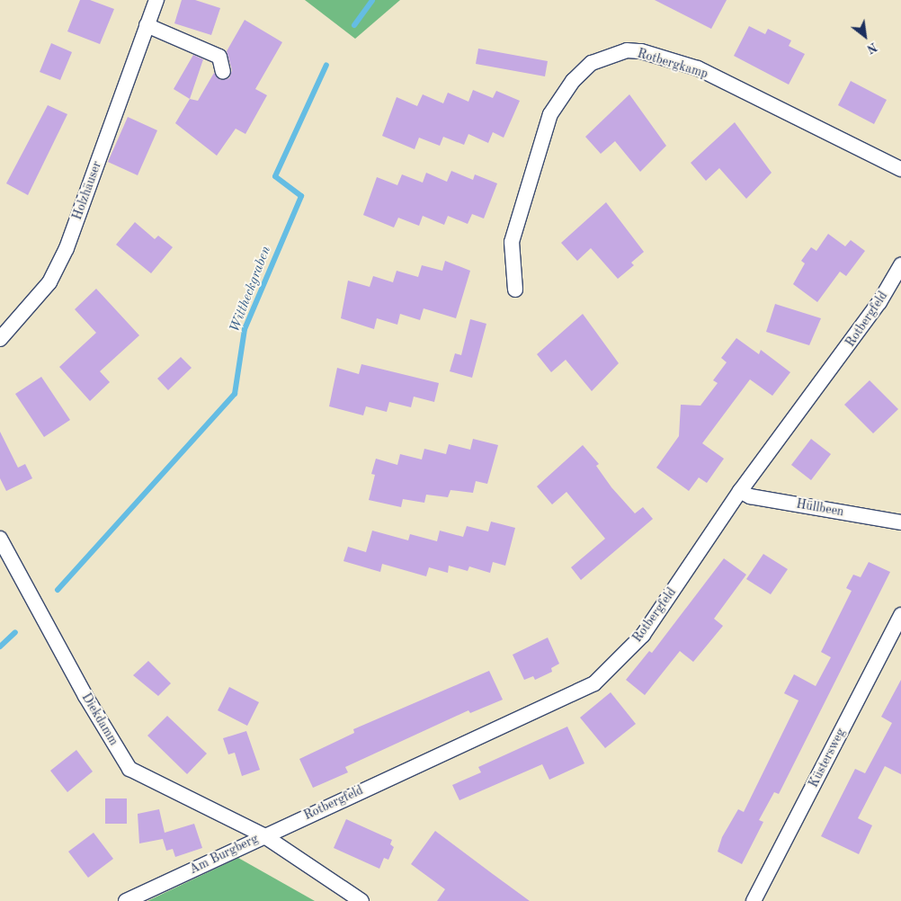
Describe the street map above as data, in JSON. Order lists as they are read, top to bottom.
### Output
{
  "streets": {
    "street": [
      "Rotbergkamp",
      "Holzhäuser",
      "Rotbergfeld",
      "Hüllbeen",
      "Diekdamm",
      "Küstersweg",
      "Am Burgberg"
    ]
  },
  "crossings": [
    ["Rotbergfeld", "Hüllbeen"],
    ["Rotbergfeld", "Diekdamm"],
    ["Rotbergfeld", "Am Burgberg"],
    ["Diekdamm", "Am Burgberg"]
  ],
  "water": ["Wittheckgraben"],
  "north": "bottom right"
}
